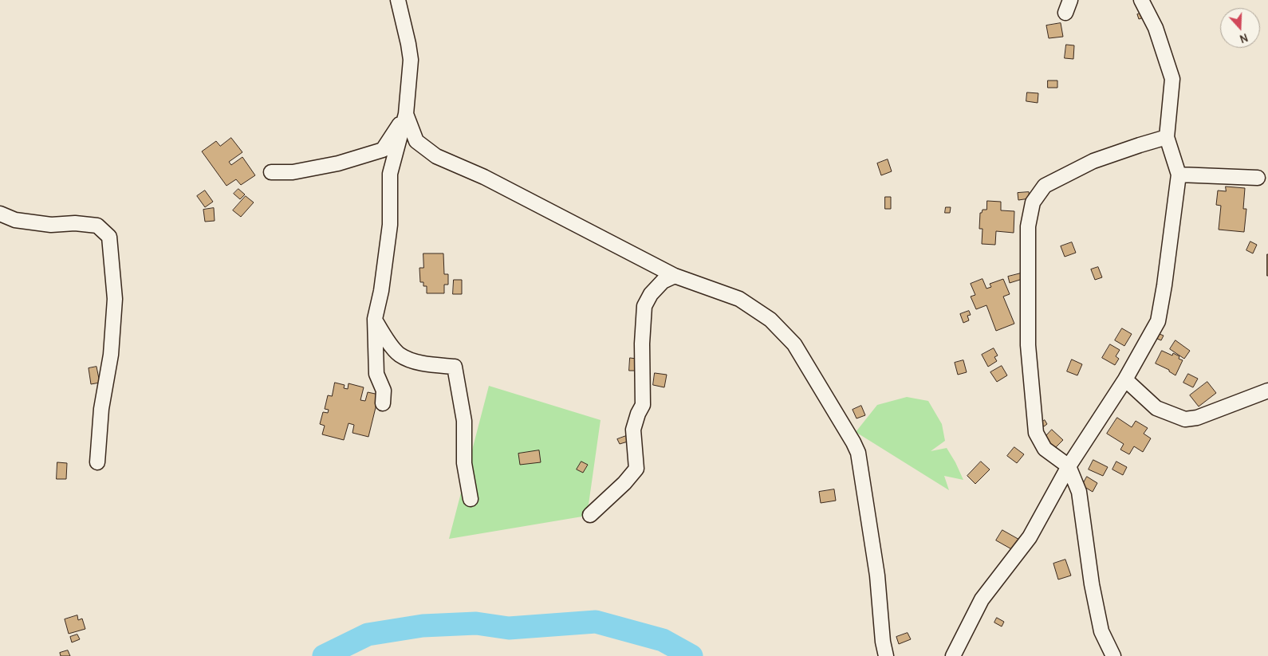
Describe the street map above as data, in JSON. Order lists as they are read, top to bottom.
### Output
{
  "north": "bottom"
}
